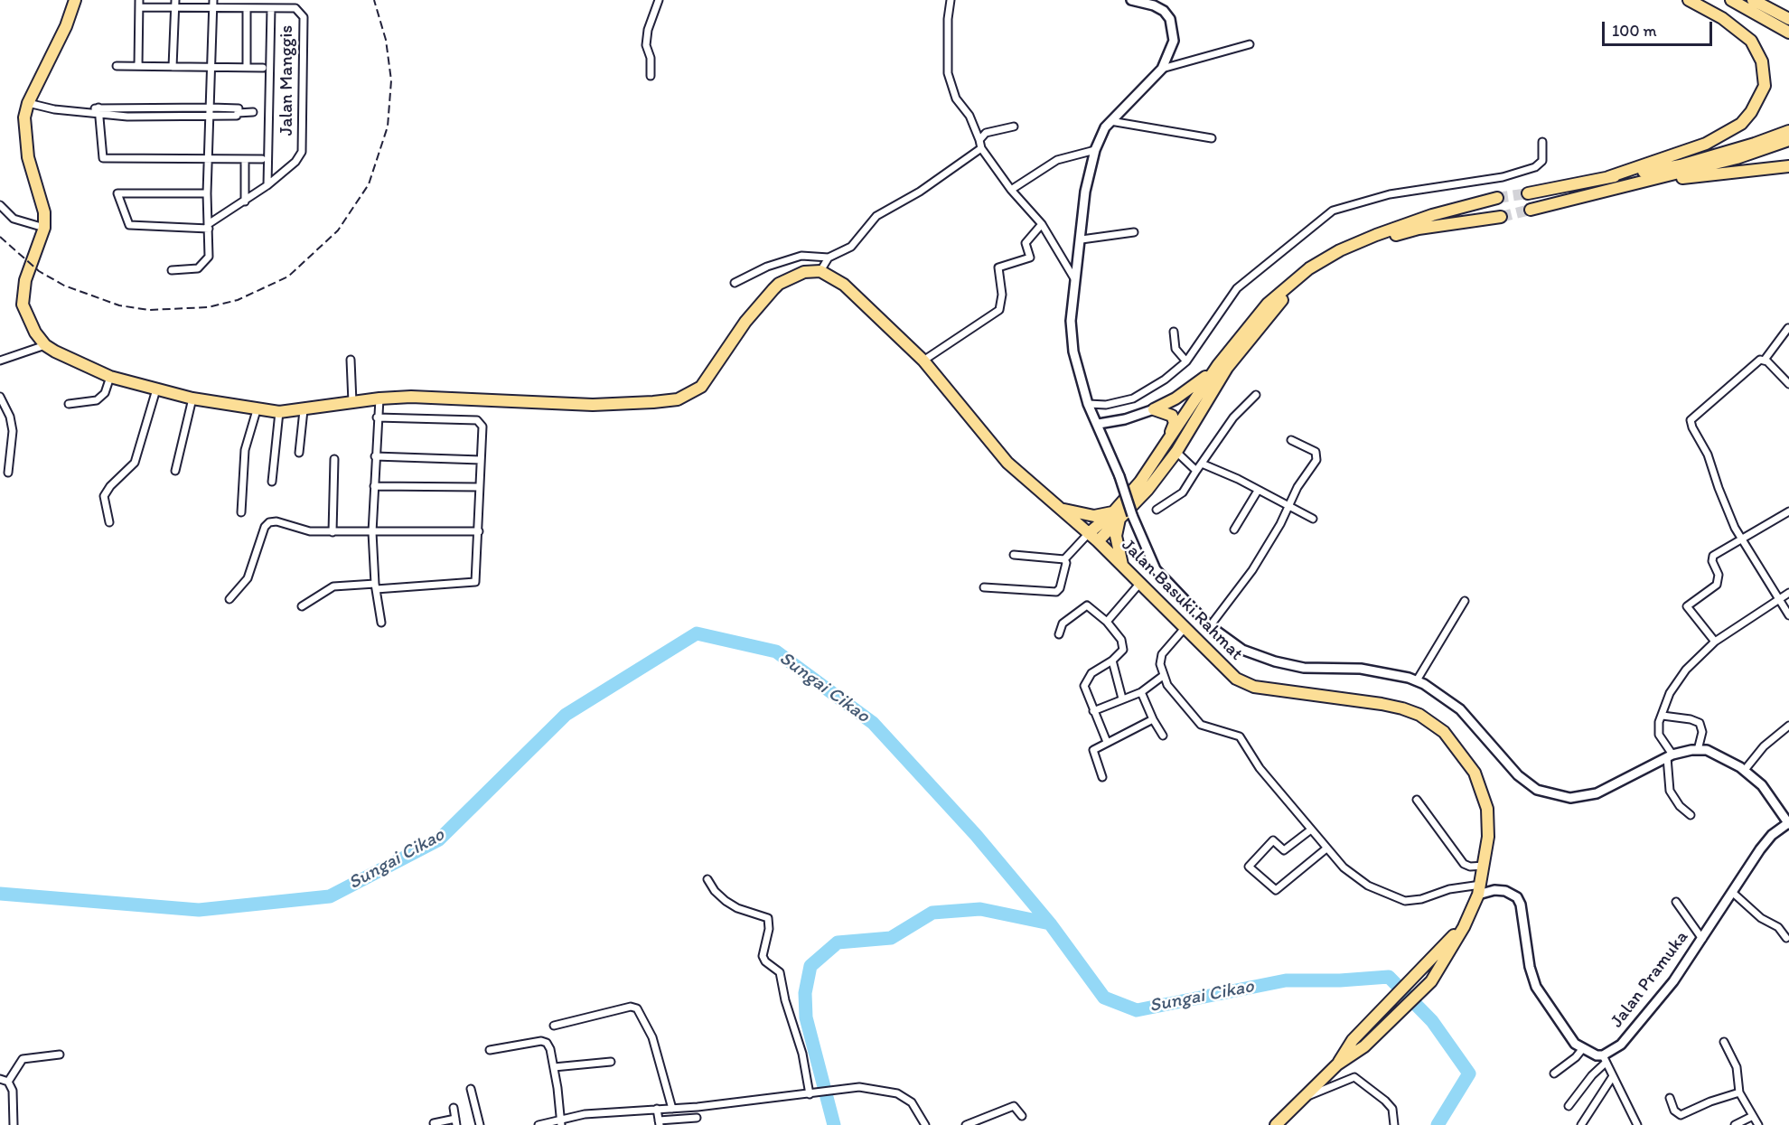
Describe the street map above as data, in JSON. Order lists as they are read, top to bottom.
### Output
{
  "streets": {
    "highway": ["Jalan Basuki Rahmat"],
    "street": ["Jalan Manggis", "Jalan Pramuka"]
  },
  "water": ["Sungai Cikao"],
  "scale_bar": "100 m"
}
